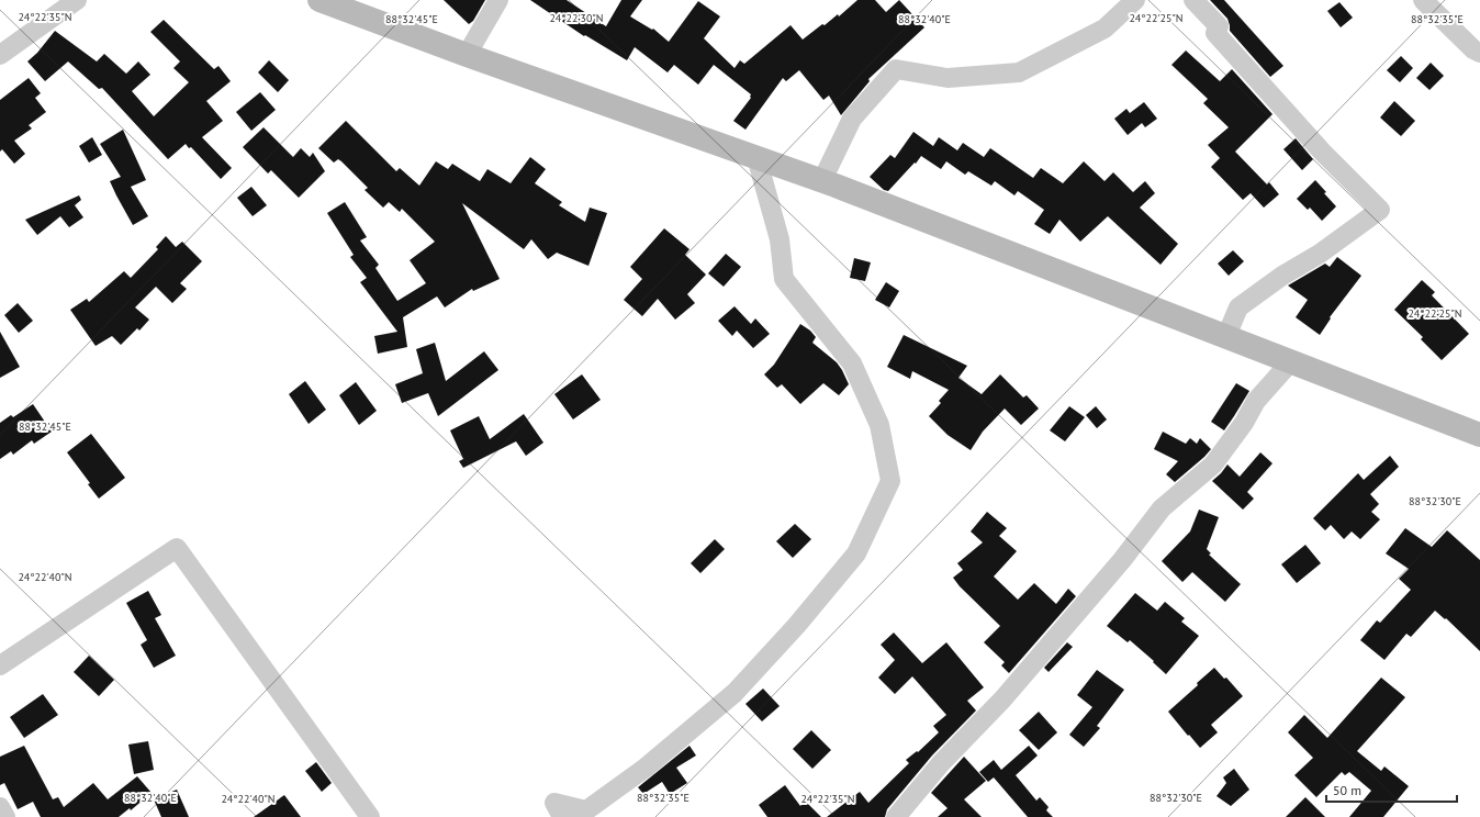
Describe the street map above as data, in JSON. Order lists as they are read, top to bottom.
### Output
{
  "scale_bar": "50 m",
  "coordinates": [
    "24°22'35\"N",
    "24°22'30\"N",
    "24°22'25\"N",
    "88°32'45\"E",
    "88°32'40\"E",
    "88°32'35\"E",
    "88°32'30\"E",
    "24°22'40\"N"
  ]
}
